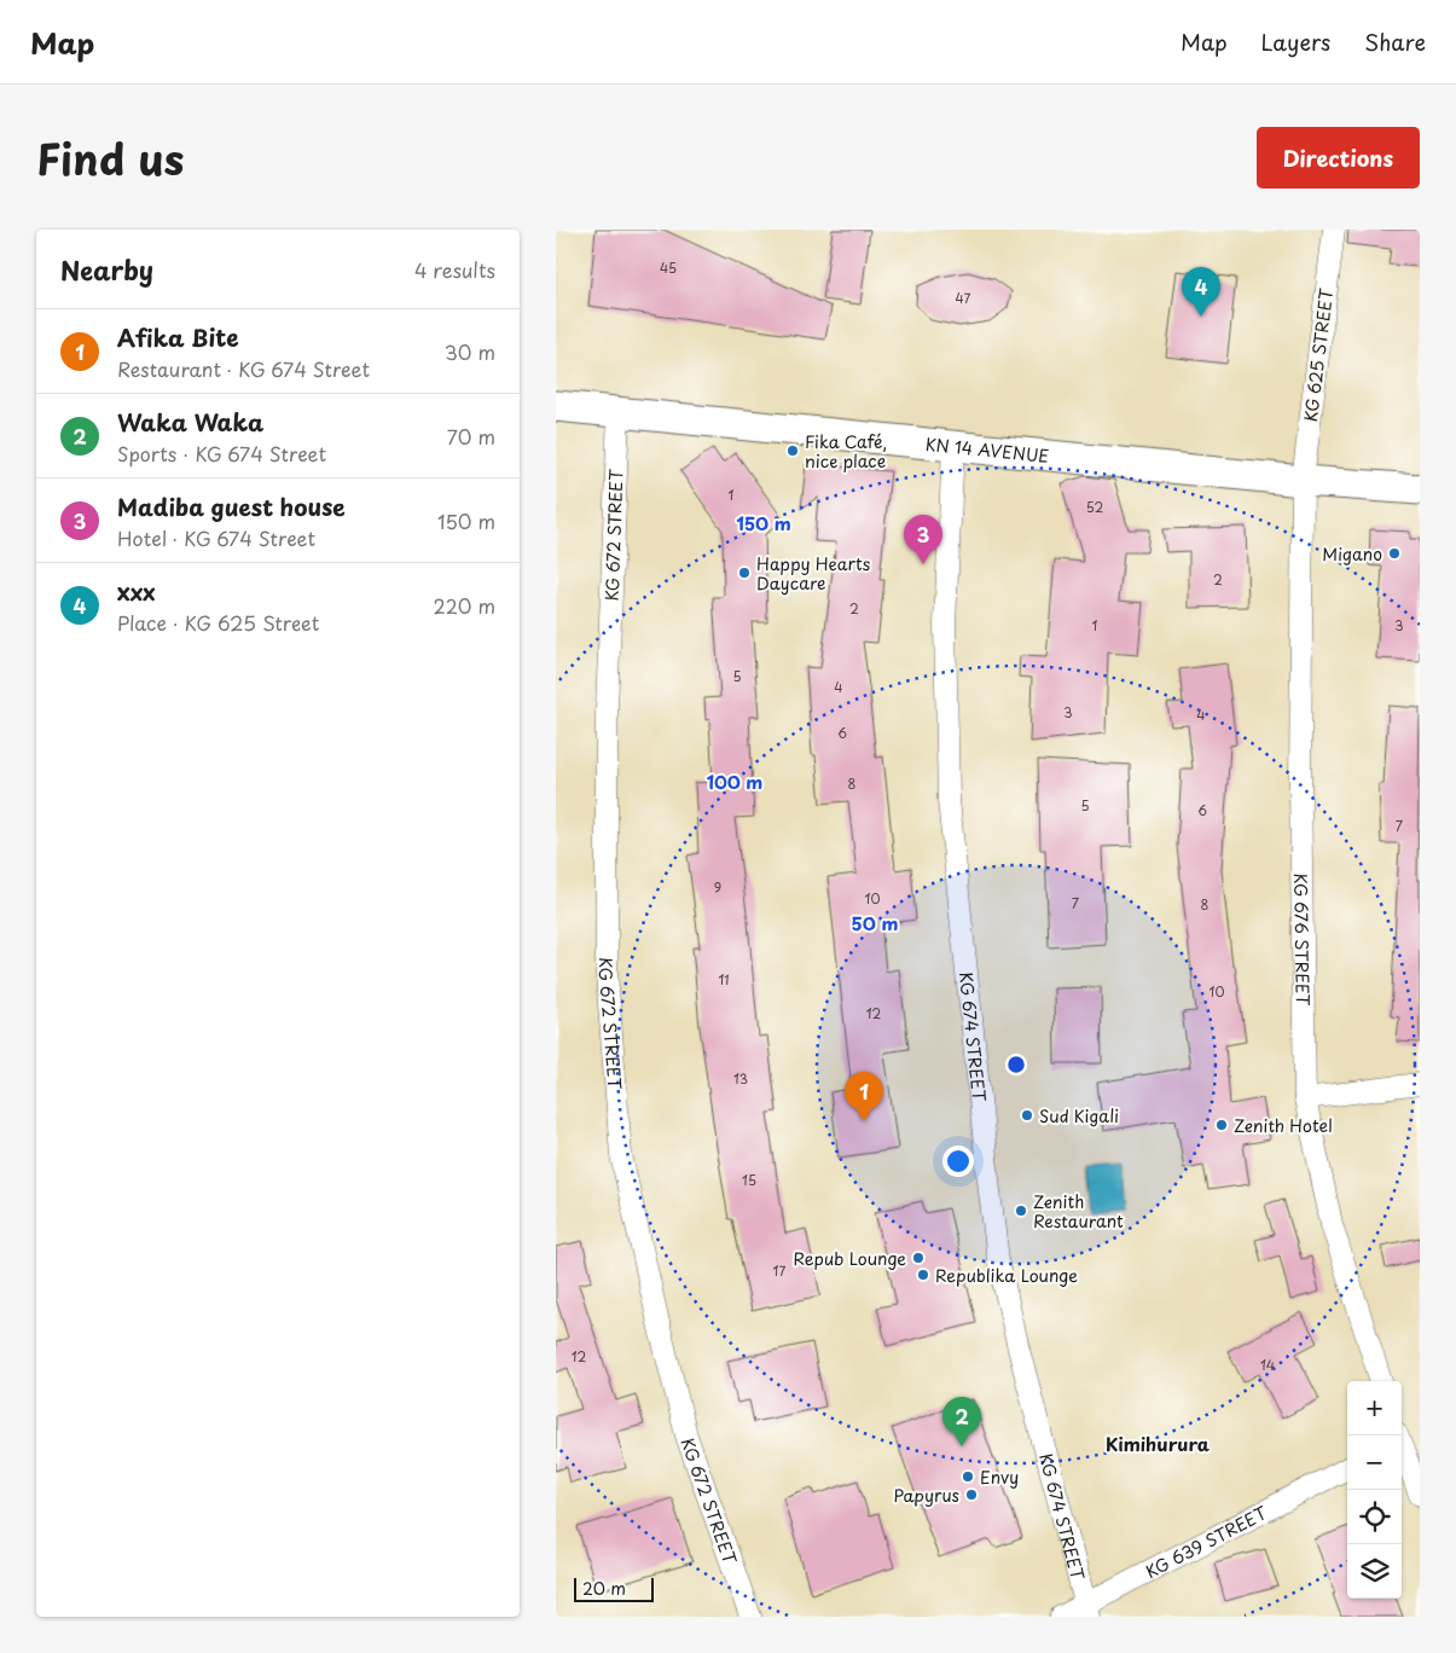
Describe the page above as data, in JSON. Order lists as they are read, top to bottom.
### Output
{
  "streets": {
    "main road": ["KN 14 AVENUE"],
    "street": [
      "KG 625 STREET",
      "KG 672 STREET",
      "KG 676 STREET",
      "KG 674 STREET",
      "KG 639 STREET"
    ]
  },
  "crossings": [
    ["KG 625 STREET", "KN 14 AVENUE"],
    ["KG 625 STREET", "KG 676 STREET"],
    ["KN 14 AVENUE", "KG 672 STREET"],
    ["KN 14 AVENUE", "KG 676 STREET"],
    ["KN 14 AVENUE", "KG 674 STREET"],
    ["KG 674 STREET", "KG 639 STREET"]
  ],
  "districts": ["Kimihurura"],
  "places": [
    "Fika Café, nice place",
    "Migano",
    "Happy Hearts Daycare",
    "Sud Kigali",
    "Zenith Hotel",
    "Zenith Restaurant",
    "Repub Lounge",
    "Republika Lounge",
    "Envy",
    "Papyrus"
  ],
  "house_numbers": [
    "45",
    "47",
    "1",
    "52",
    "2",
    "2",
    "1",
    "3",
    "5",
    "4",
    "3",
    "4",
    "6",
    "8",
    "5",
    "6",
    "7",
    "9",
    "10",
    "7",
    "8",
    "11",
    "10",
    "12",
    "13",
    "15",
    "17",
    "12",
    "14"
  ],
  "scale_bar": "20 m",
  "page": {
    "header": "Map",
    "nav": ["Map", "Layers", "Share"],
    "title": "Find us",
    "buttons": "Directions",
    "heading": ["Nearby", "4 results"],
    "pins": [
      "4",
      "3",
      "1",
      "2"
    ],
    "list": [
      {
        "mark": "1",
        "name": "Afika Bite",
        "note": "Restaurant · KG 674 Street",
        "value": "30 m"
      },
      {
        "mark": "2",
        "name": "Waka Waka",
        "note": "Sports · KG 674 Street",
        "value": "70 m"
      },
      {
        "mark": "3",
        "name": "Madiba guest house",
        "note": "Hotel · KG 674 Street",
        "value": "150 m"
      },
      {
        "mark": "4",
        "name": "xxx",
        "note": "Place · KG 625 Street",
        "value": "220 m"
      }
    ],
    "map_buttons": ["+", "−"],
    "scale": "20 m"
  },
  "rings": ["150 m", "100 m", "50 m"]
}
